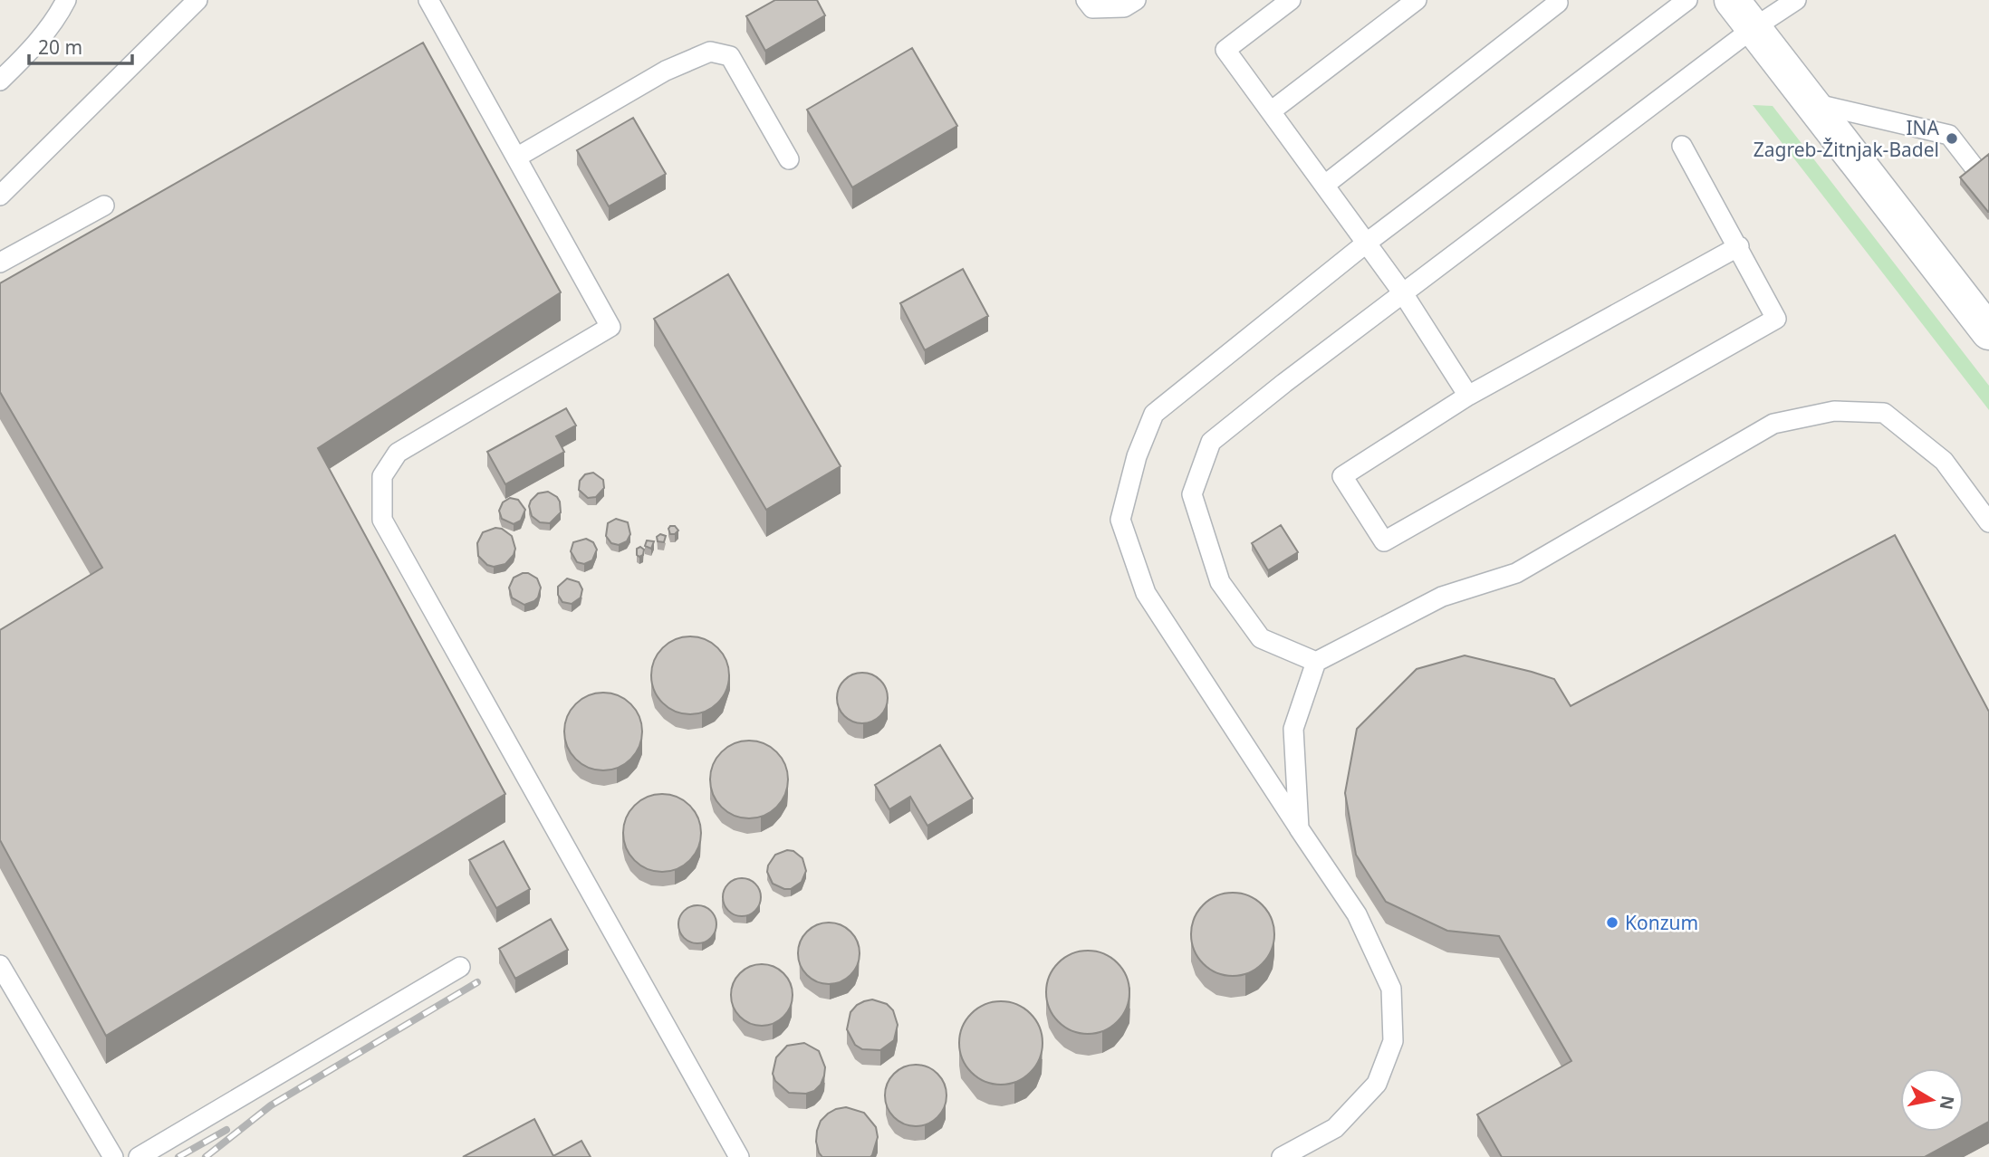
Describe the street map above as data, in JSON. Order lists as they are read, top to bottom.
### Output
{
  "places": ["INA Zagreb-Žitnjak-Badel", "Konzum"],
  "scale_bar": "20 m",
  "north": "right"
}
